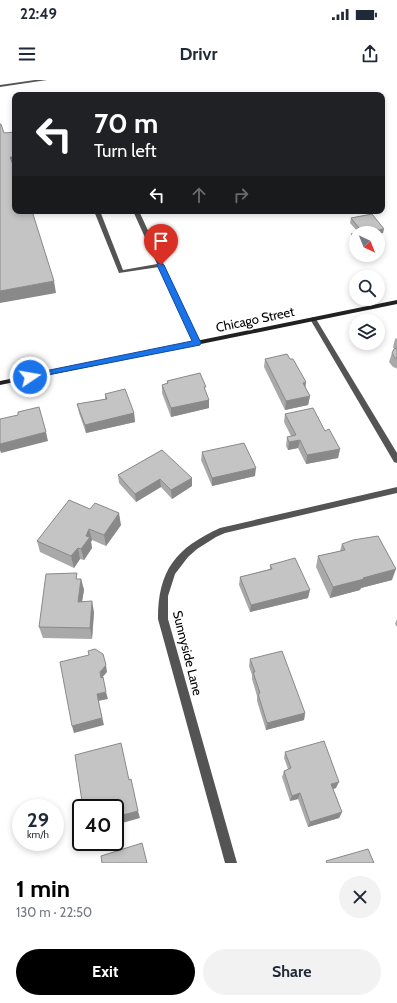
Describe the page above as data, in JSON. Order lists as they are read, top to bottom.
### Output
{
  "streets": {
    "street": ["Chicago Street", "Sunnyside Lane"]
  },
  "north": "bottom right",
  "page": {
    "status": "22:49",
    "header": "Drivr",
    "turn": ["70 m", "Turn left"],
    "speed": "29 km/h",
    "limit": "40",
    "heading": ["1 min", "130 m · 22:50"],
    "buttons": ["Exit", "Share"]
  }
}
